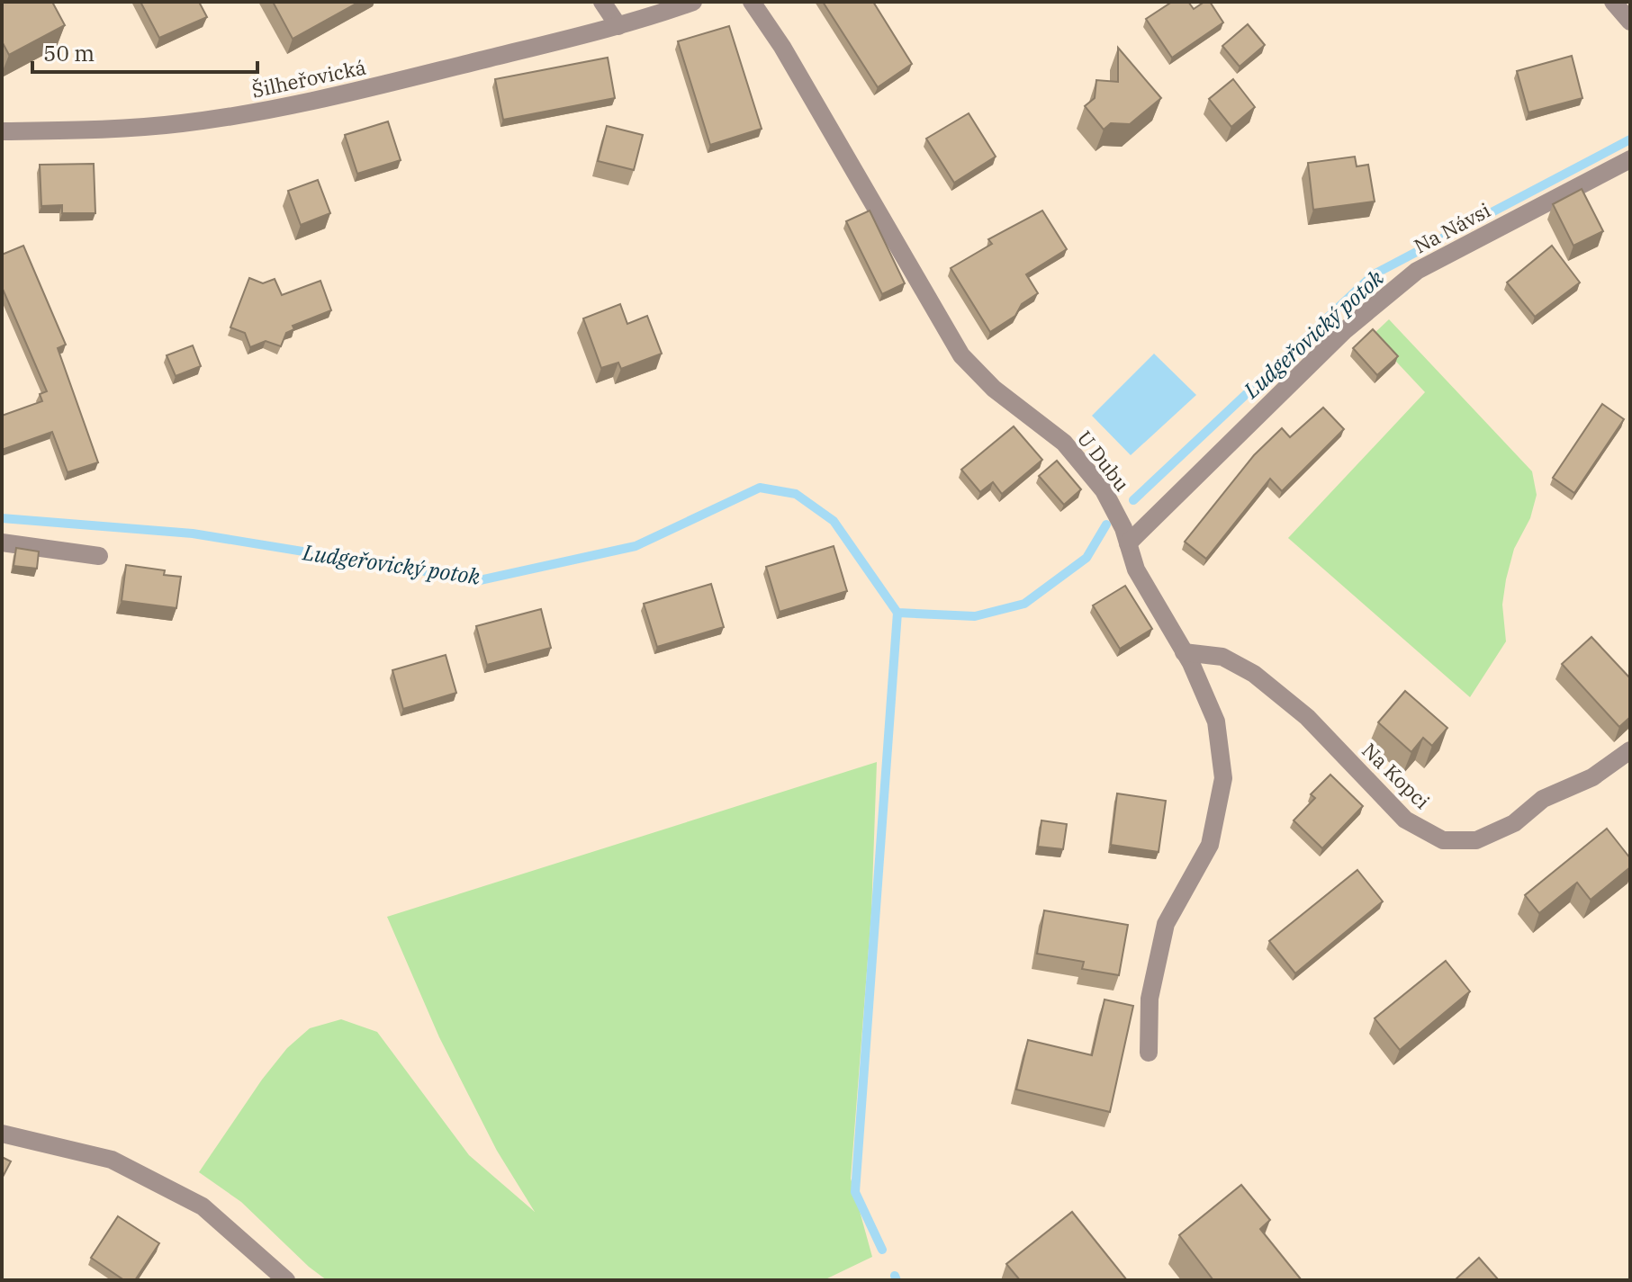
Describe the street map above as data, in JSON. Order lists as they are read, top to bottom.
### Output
{
  "streets": {
    "street": [
      "Šilheřovická",
      "Na Návsi",
      "U Dubu",
      "Na Kopci"
    ]
  },
  "crossings": [
    ["Na Návsi", "U Dubu"],
    ["U Dubu", "Na Kopci"]
  ],
  "water": ["Ludgeřovický potok"],
  "scale_bar": "50 m"
}
